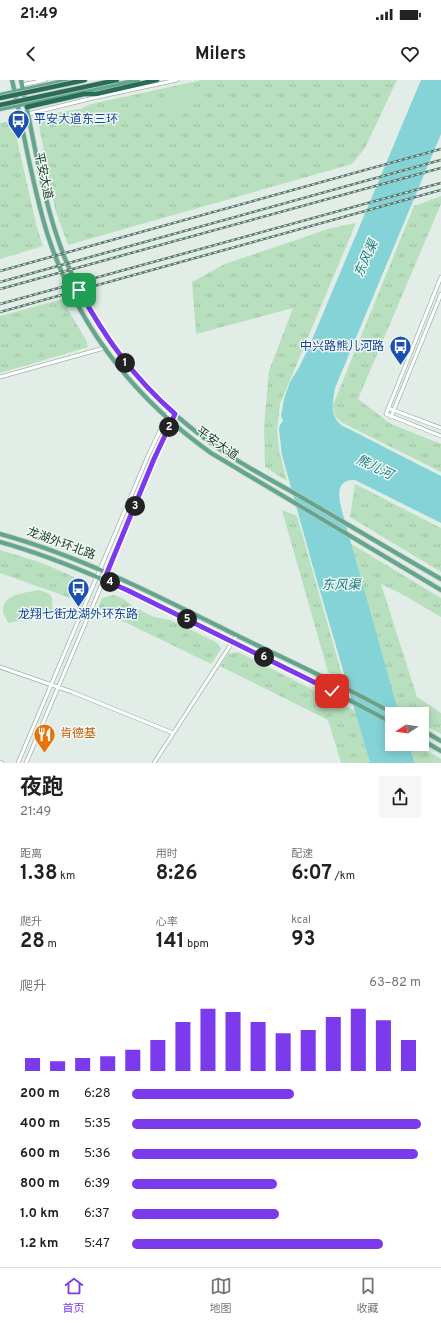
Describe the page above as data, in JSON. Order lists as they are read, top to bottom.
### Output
{
  "streets": {
    "main road": ["平安大道", "龙湖外环北路"]
  },
  "water": ["东风渠", "熊儿河"],
  "places": {
    "bus stop": ["平安大道东三环", "中兴路熊儿河路", "龙翔七街龙湖外环东路"],
    "restaurant": ["肯德基"]
  },
  "north": "left",
  "page": {
    "status": "21:49",
    "header": "Milers",
    "pins": [
      "1",
      "2",
      "3",
      "4",
      "5",
      "6"
    ],
    "heading": ["夜跑", "21:49"],
    "stats": [
      ["距离", "1.38 km"],
      ["用时", "8:26"],
      ["配速", "6:07 /km"],
      ["爬升", "28 m"],
      ["心率", "141 bpm"],
      ["kcal", "93"]
    ],
    "chart": ["爬升", "63–82 m"],
    "list": [
      {
        "name": "200 m",
        "note": "6:28"
      },
      {
        "name": "400 m",
        "note": "5:35"
      },
      {
        "name": "600 m",
        "note": "5:36"
      },
      {
        "name": "800 m",
        "note": "6:39"
      },
      {
        "name": "1.0 km",
        "note": "6:37"
      },
      {
        "name": "1.2 km",
        "note": "5:47"
      }
    ],
    "tabs": ["首页", "地图", "收藏"]
  }
}
